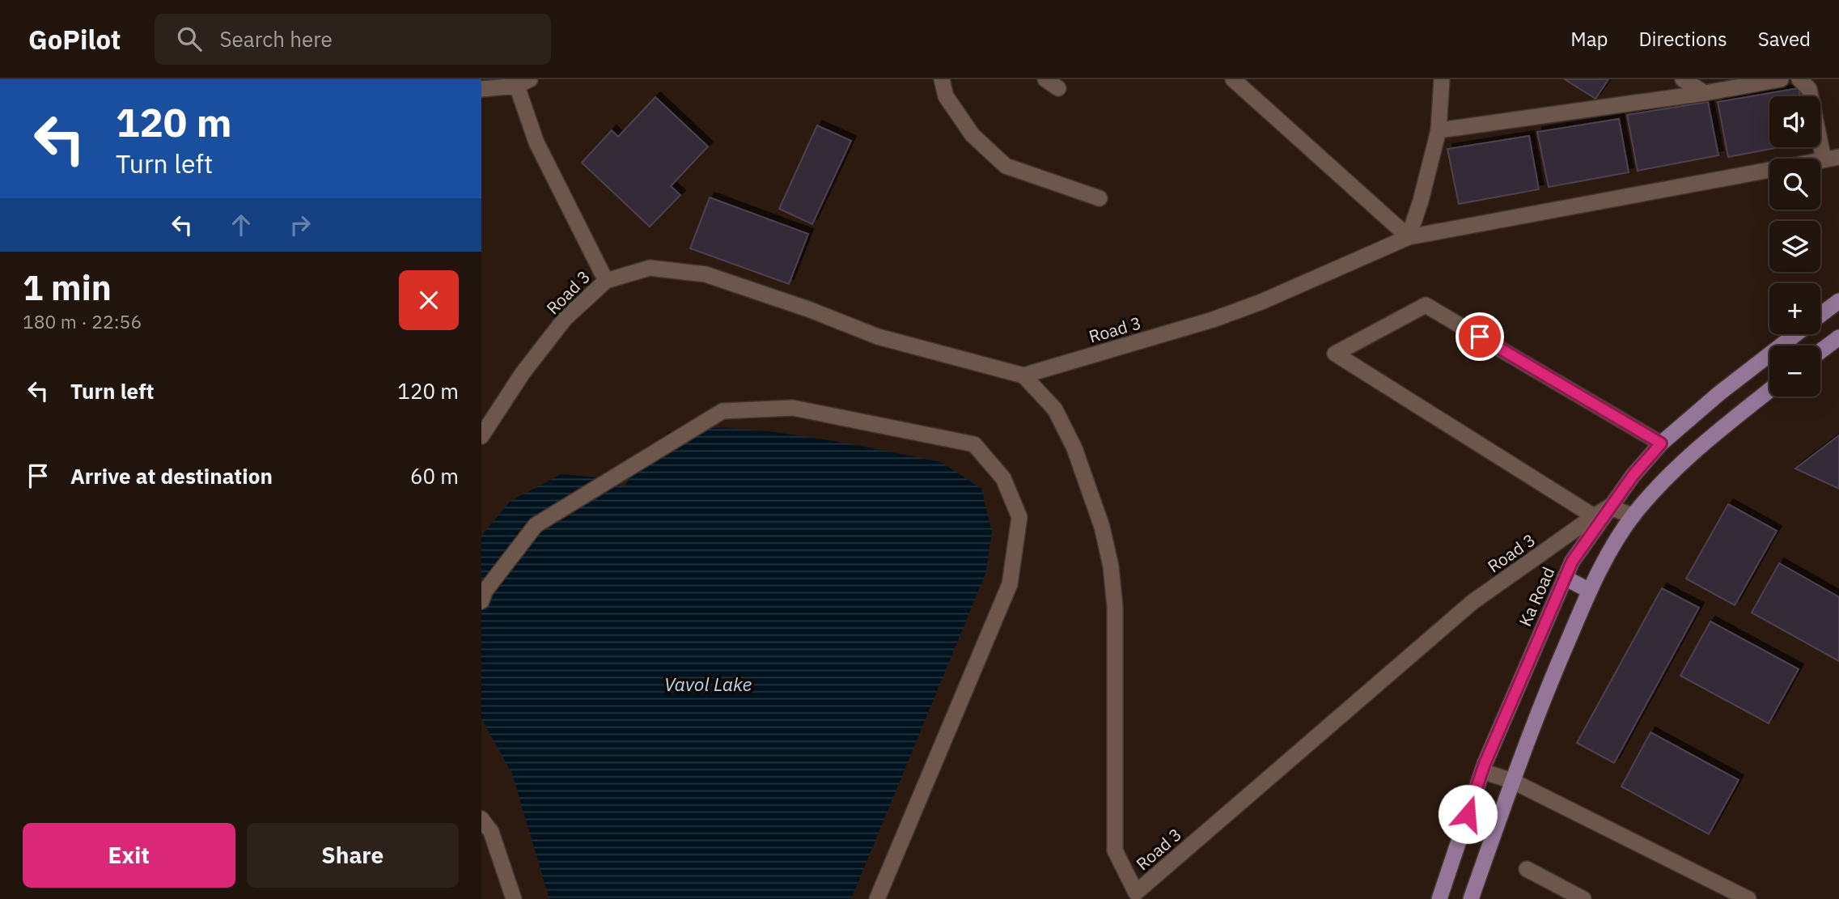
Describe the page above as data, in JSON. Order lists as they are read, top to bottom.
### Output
{
  "streets": {
    "main road": ["Ka Road"],
    "street": ["Road 3"]
  },
  "crossings": [
    ["Road 3", "Ka Road"]
  ],
  "water": ["Vavol Lake"],
  "page": {
    "header": "GoPilot",
    "search": "Search here",
    "nav": ["Map", "Directions", "Saved"],
    "turn": ["120 m", "Turn left"],
    "map_buttons": ["+", "−"],
    "heading": ["1 min", "180 m · 22:56"],
    "list": [
      {
        "name": "Turn left",
        "value": "120 m"
      },
      {
        "name": "Arrive at destination",
        "value": "60 m"
      }
    ],
    "buttons": ["Exit", "Share"]
  }
}
